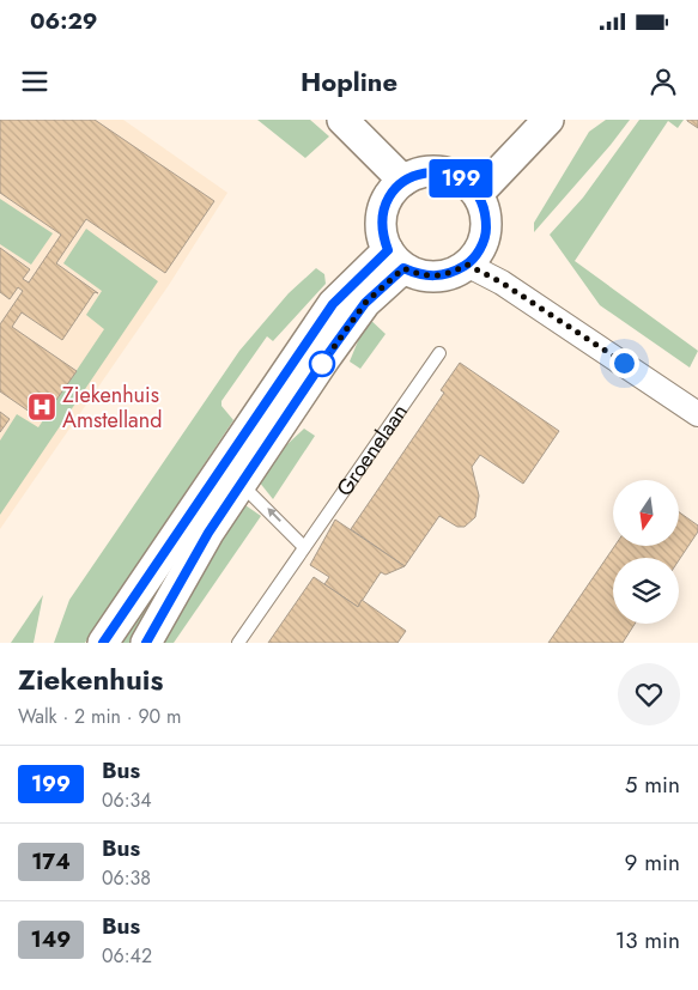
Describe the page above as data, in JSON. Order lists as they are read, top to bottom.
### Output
{
  "streets": {
    "lane": ["Groenelaan"]
  },
  "places": {
    "hospital": ["Ziekenhuis Amstelland"]
  },
  "lines": ["bus line 199"],
  "north": "bottom",
  "page": {
    "status": "06:29",
    "header": "Hopline",
    "on_map": "199",
    "heading": ["Ziekenhuis", "Walk · 2 min · 90 m"],
    "list": [
      {
        "mark": "199",
        "name": "Bus",
        "note": "06:34",
        "value": "5 min"
      },
      {
        "mark": "174",
        "name": "Bus",
        "note": "06:38",
        "value": "9 min"
      },
      {
        "mark": "149",
        "name": "Bus",
        "note": "06:42",
        "value": "13 min"
      }
    ]
  }
}
